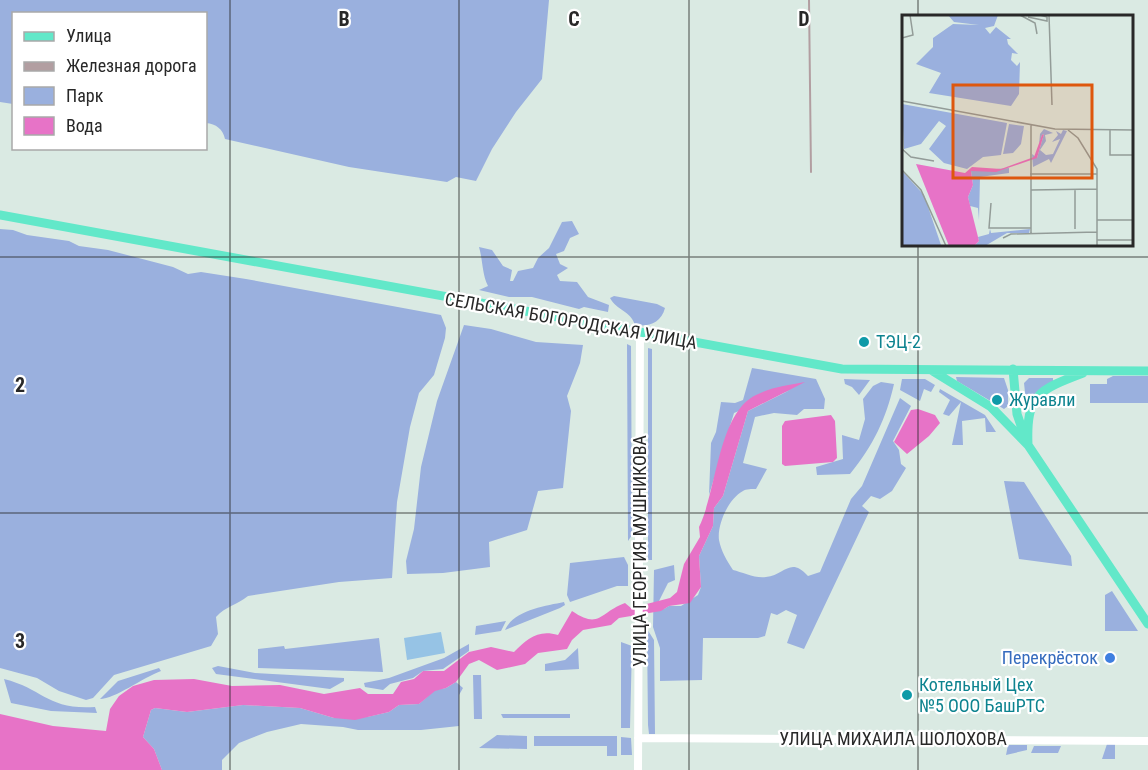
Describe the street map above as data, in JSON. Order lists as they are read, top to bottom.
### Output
{
  "streets": {
    "main road": ["СЕЛЬСКАЯ БОГОРОДСКАЯ УЛИЦА"],
    "street": ["УЛИЦА ГЕОРГИЯ МУШНИКОВА", "УЛИЦА МИХАИЛА ШОЛОХОВА"]
  },
  "crossings": [
    ["СЕЛЬСКАЯ БОГОРОДСКАЯ УЛИЦА", "УЛИЦА ГЕОРГИЯ МУШНИКОВА"],
    ["УЛИЦА ГЕОРГИЯ МУШНИКОВА", "УЛИЦА МИХАИЛА ШОЛОХОВА"]
  ],
  "places": [
    "ТЭЦ-2",
    "Журавли",
    "Перекрёсток",
    "Котельный Цех №5 ООО БашРТС"
  ],
  "legend": [
    "Улица",
    "Железная дорога",
    "Парк",
    "Вода"
  ],
  "grid": {
    "columns": ["B", "C", "D"],
    "rows": ["2", "3"]
  }
}
